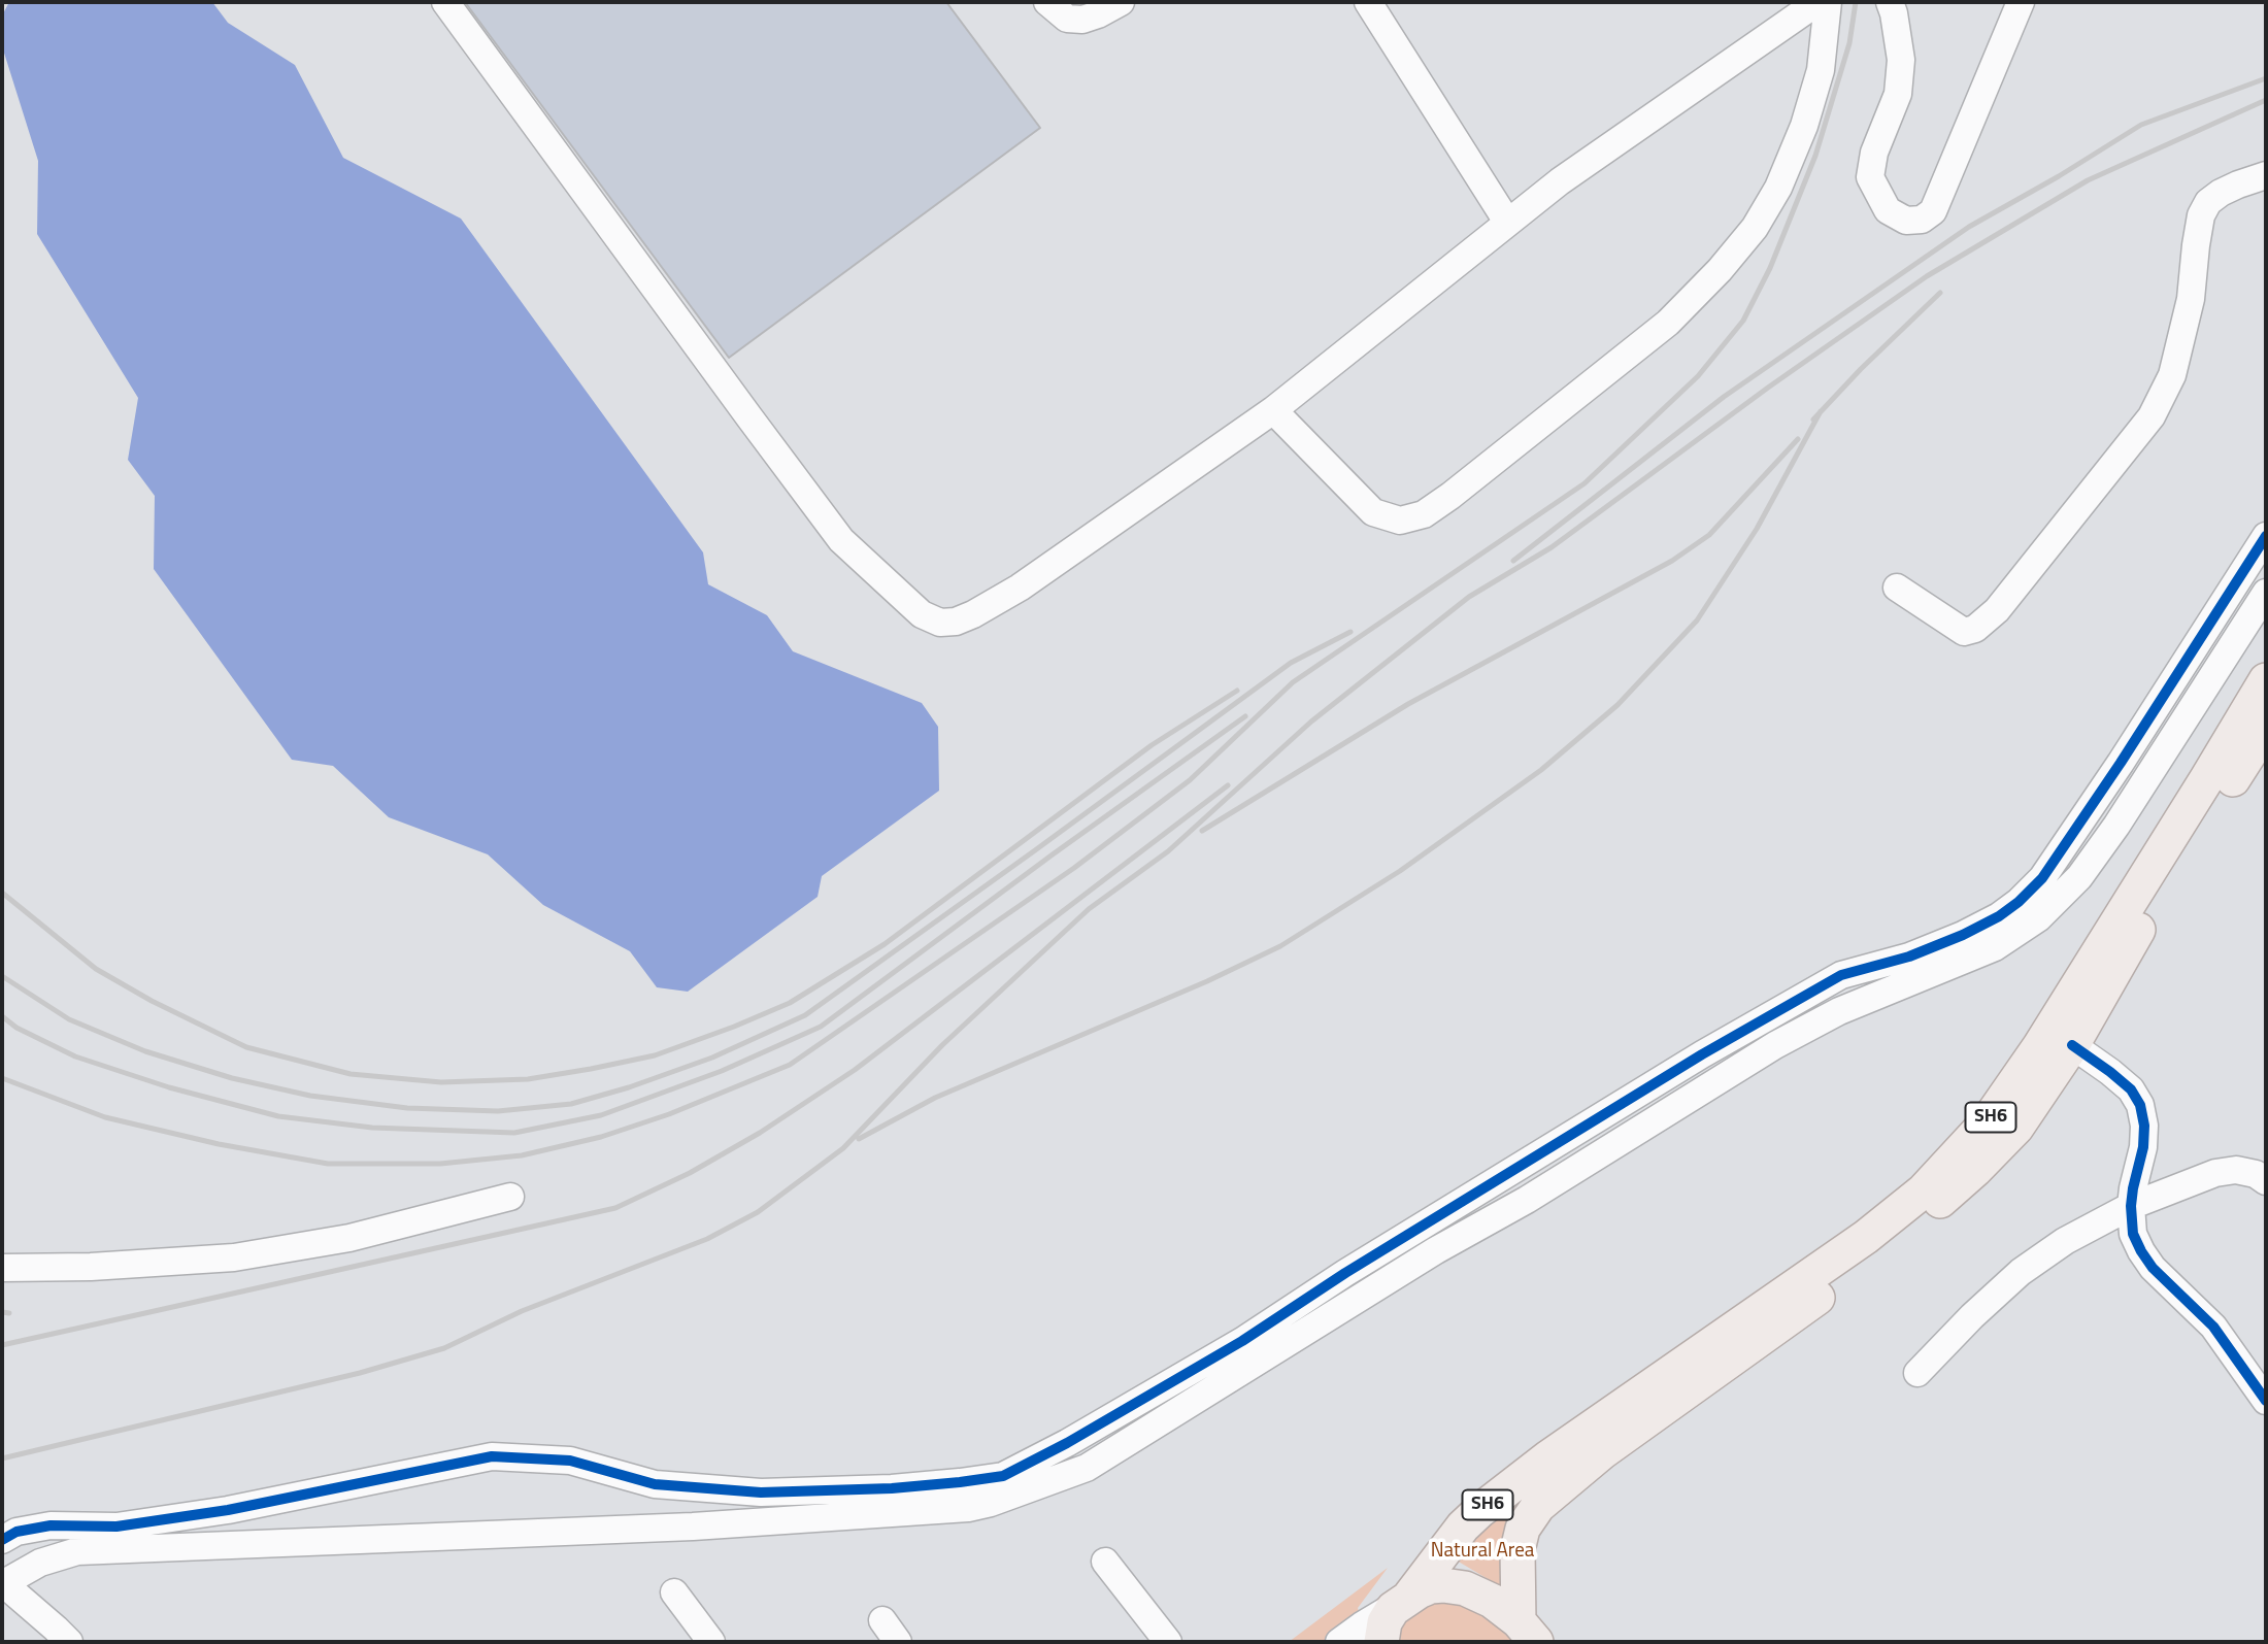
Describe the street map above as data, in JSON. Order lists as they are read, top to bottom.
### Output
{
  "streets": {
    "main road": ["SH6"]
  },
  "parks": ["Natural Area"]
}
